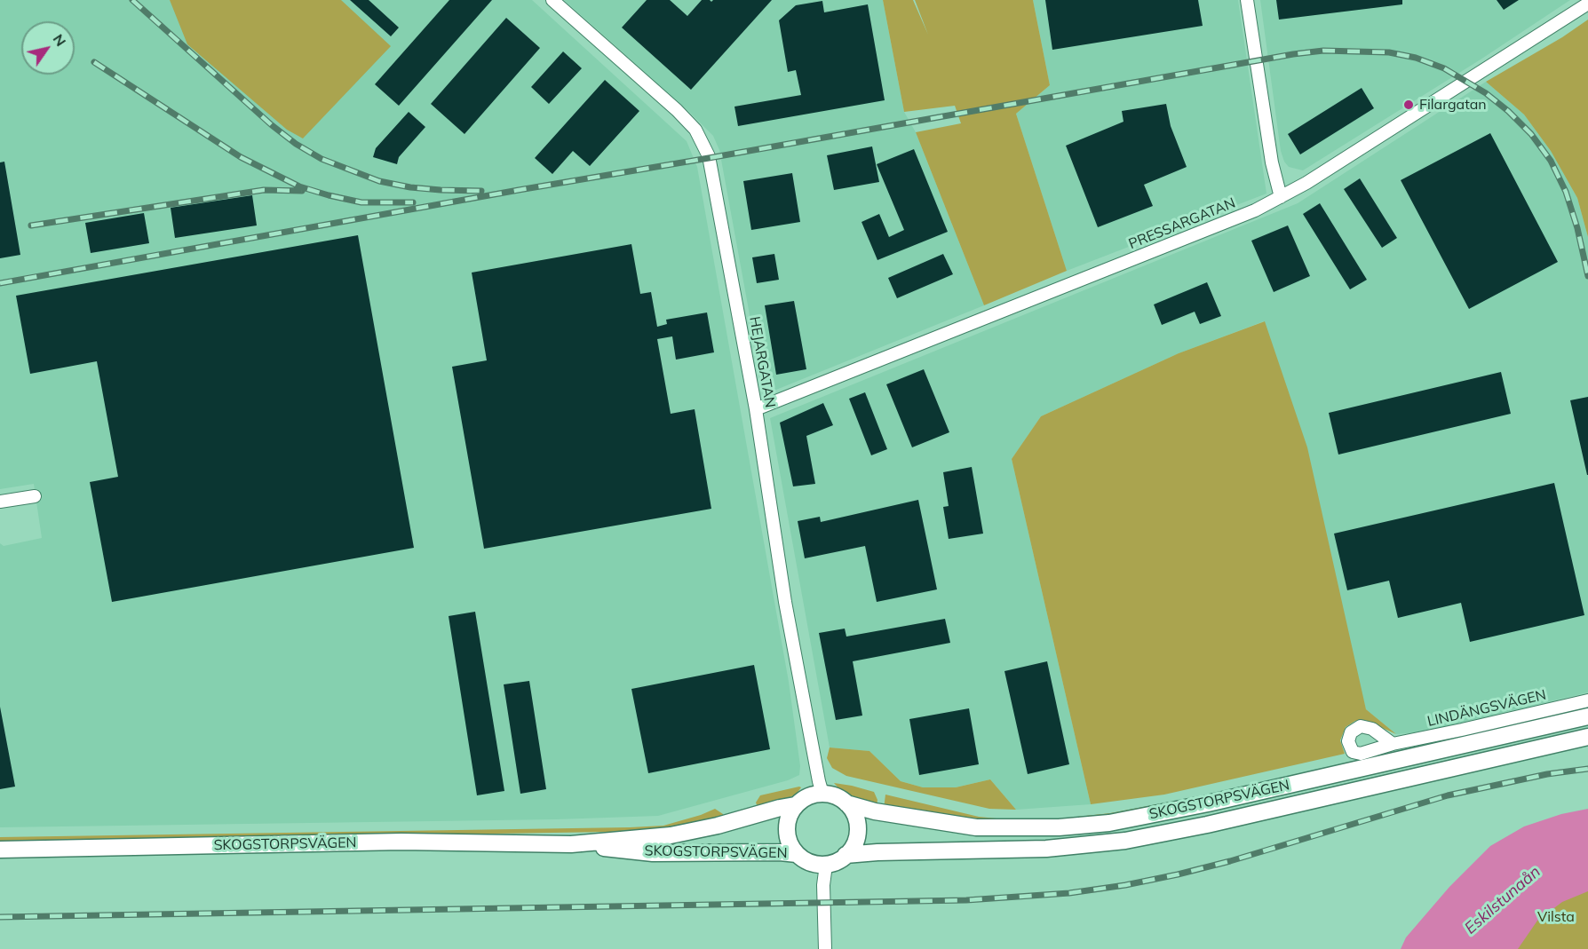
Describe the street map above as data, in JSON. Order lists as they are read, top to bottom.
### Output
{
  "streets": {
    "main road": ["SKOGSTORPSVÄGEN"],
    "street": ["PRESSARGATAN", "HEJARGATAN", "LINDÄNGSVÄGEN"]
  },
  "crossings": [
    ["PRESSARGATAN", "HEJARGATAN"],
    ["HEJARGATAN", "SKOGSTORPSVÄGEN"]
  ],
  "water": ["Eskilstunaån"],
  "parks": ["Vilsta"],
  "places": ["Filargatan"],
  "north": "top right"
}
